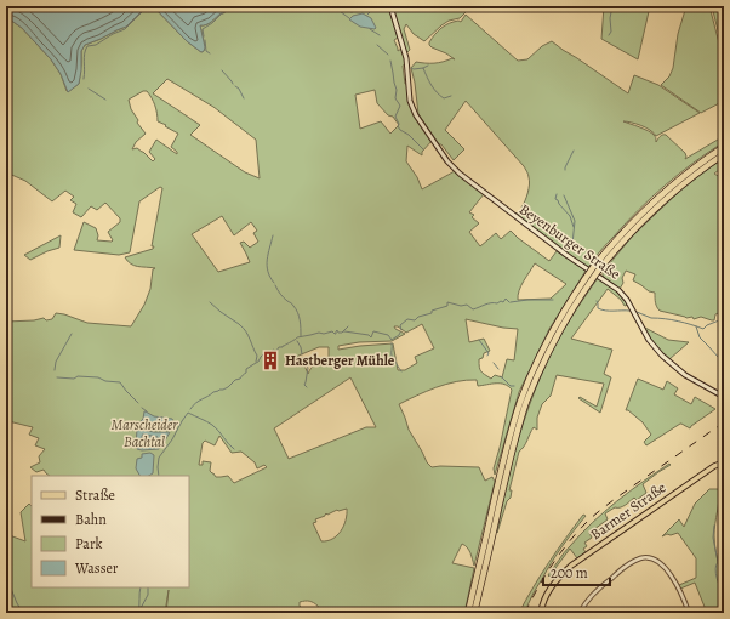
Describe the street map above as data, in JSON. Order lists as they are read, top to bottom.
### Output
{
  "streets": {
    "main road": ["Beyenburger Straße", "Barmer Straße"]
  },
  "parks": ["Marscheider Bachtal"],
  "places": {
    "building": ["Hastberger Mühle"]
  },
  "legend": [
    "Straße",
    "Bahn",
    "Park",
    "Wasser"
  ],
  "scale_bar": "200 m"
}
